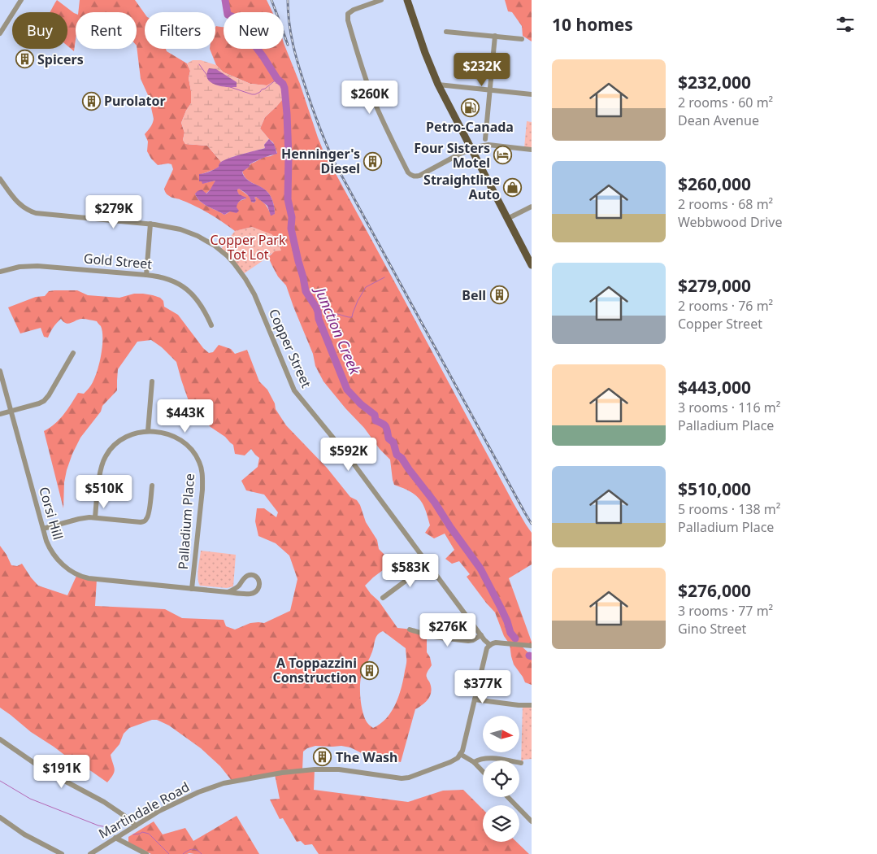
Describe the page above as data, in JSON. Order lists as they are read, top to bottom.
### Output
{
  "streets": {
    "street": [
      "Gold Street",
      "Copper Street",
      "Corsi Hill",
      "Palladium Place",
      "Martindale Road"
    ]
  },
  "crossings": [
    ["Corsi Hill", "Palladium Place"]
  ],
  "water": ["Junction Creek"],
  "parks": ["Copper Park Tot Lot"],
  "places": {
    "building": [
      "Spicers",
      "Purolator",
      "Henninger's Diesel",
      "Bell",
      "A Toppazzini Construction",
      "The Wash"
    ],
    "fuel station": ["Petro-Canada"],
    "hotel": ["Four Sisters Motel"],
    "shop": ["Straightline Auto"]
  },
  "north": "right",
  "page": {
    "heading": "10 homes",
    "chip": [
      "Buy",
      "Rent",
      "Filters",
      "New"
    ],
    "list": [
      {
        "name": "$232,000",
        "note": "2 rooms · 60 m² · Dean Avenue"
      },
      {
        "name": "$260,000",
        "note": "2 rooms · 68 m² · Webbwood Drive"
      },
      {
        "name": "$279,000",
        "note": "2 rooms · 76 m² · Copper Street"
      },
      {
        "name": "$443,000",
        "note": "3 rooms · 116 m² · Palladium Place"
      },
      {
        "name": "$510,000",
        "note": "5 rooms · 138 m² · Palladium Place"
      },
      {
        "name": "$276,000",
        "note": "3 rooms · 77 m² · Gino Street"
      }
    ],
    "price": [
      "$232K",
      "$260K",
      "$279K",
      "$443K",
      "$592K",
      "$510K",
      "$583K",
      "$276K",
      "$377K",
      "$191K"
    ]
  }
}
